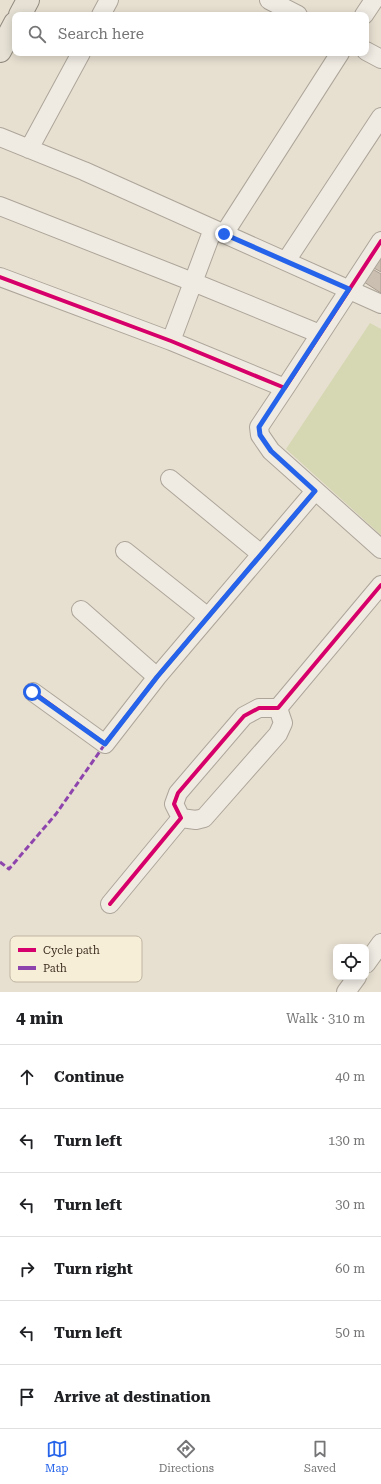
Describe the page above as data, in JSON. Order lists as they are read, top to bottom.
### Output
{
  "legend": ["Cycle path", "Path"],
  "page": {
    "search": "Search here",
    "heading": ["4 min", "Walk · 310 m"],
    "list": [
      ["Continue", "40 m"],
      ["Turn left", "130 m"],
      ["Turn left", "30 m"],
      ["Turn right", "60 m"],
      ["Turn left", "50 m"],
      "Arrive at destination"
    ],
    "nav": ["Map", "Directions", "Saved"]
  }
}
